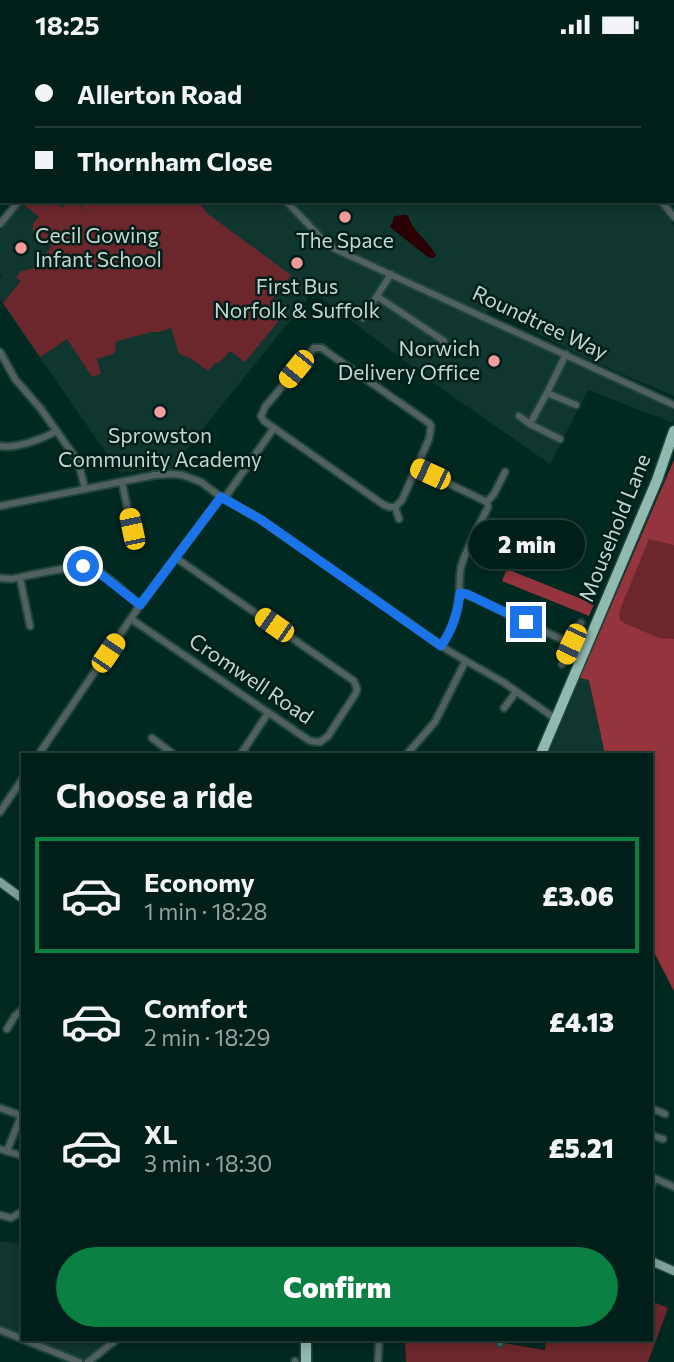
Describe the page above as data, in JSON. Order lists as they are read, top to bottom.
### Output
{
  "streets": {
    "highway": ["Mousehold Lane"],
    "street": ["Roundtree Way", "Cromwell Road"]
  },
  "places": [
    "The Space",
    "Cecil Gowing Infant School",
    "First Bus Norfolk & Suffolk",
    "Norwich Delivery Office",
    "Sprowston Community Academy"
  ],
  "page": {
    "status": "18:25",
    "banner": ["Allerton Road", "Thornham Close"],
    "bubble": "2 min",
    "heading": "Choose a ride",
    "list": [
      {
        "name": "Economy",
        "note": "1 min · 18:28",
        "value": "£3.06"
      },
      {
        "name": "Comfort",
        "note": "2 min · 18:29",
        "value": "£4.13"
      },
      {
        "name": "XL",
        "note": "3 min · 18:30",
        "value": "£5.21"
      }
    ],
    "buttons": "Confirm"
  }
}
